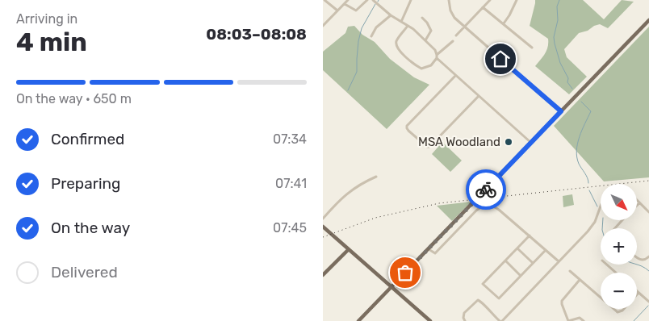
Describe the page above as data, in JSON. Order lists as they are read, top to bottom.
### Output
{
  "places": ["MSA Woodland"],
  "north": "bottom right",
  "page": {
    "heading": ["4 min", "Arriving in", "08:03–08:08"],
    "bar": "On the way · 650 m",
    "list": [
      ["Confirmed", "07:34"],
      ["Preparing", "07:41"],
      ["On the way", "07:45"],
      "Delivered"
    ],
    "map_buttons": ["+", "−"]
  }
}
